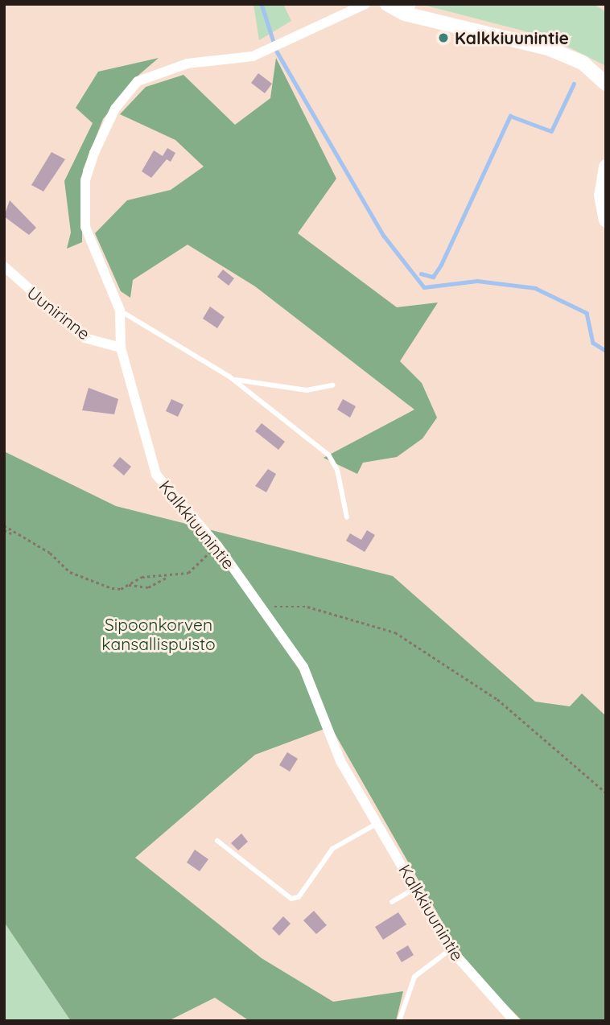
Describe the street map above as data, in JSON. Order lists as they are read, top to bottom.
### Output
{
  "streets": {
    "street": ["Uunirinne", "Kalkkiuunintie"]
  },
  "crossings": [
    ["Uunirinne", "Kalkkiuunintie"]
  ],
  "parks": ["Sipoonkorven kansallispuisto"],
  "places": ["Kalkkiuunintie"]
}
